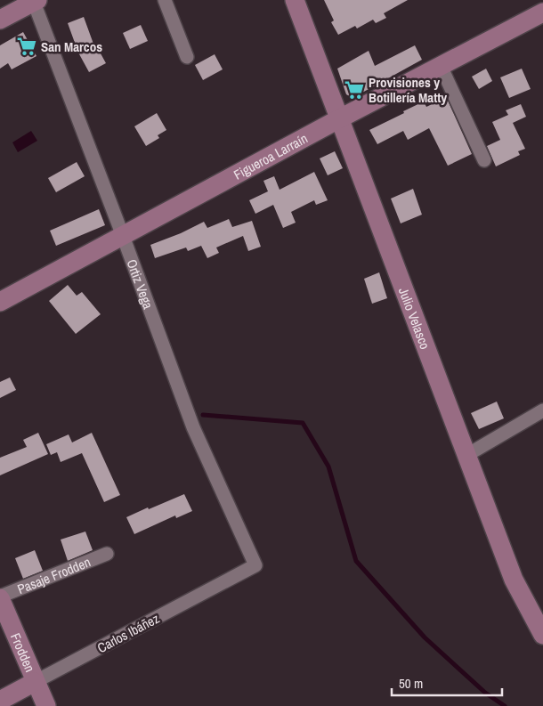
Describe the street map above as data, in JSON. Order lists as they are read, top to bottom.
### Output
{
  "streets": {
    "main road": [
      "Figueroa Larraín",
      "Julio Velasco",
      "Carlos Ibáñez",
      "Frodden"
    ],
    "street": ["Ortiz Vega", "Pasaje Frodden"]
  },
  "crossings": [
    ["Figueroa Larraín", "Ortiz Vega"],
    ["Figueroa Larraín", "Julio Velasco"],
    ["Ortiz Vega", "Carlos Ibáñez"],
    ["Pasaje Frodden", "Frodden"],
    ["Carlos Ibáñez", "Frodden"]
  ],
  "places": {
    "supermarket": ["San Marcos", "Provisiones y Botillería Matty"]
  },
  "scale_bar": "50 m"
}
